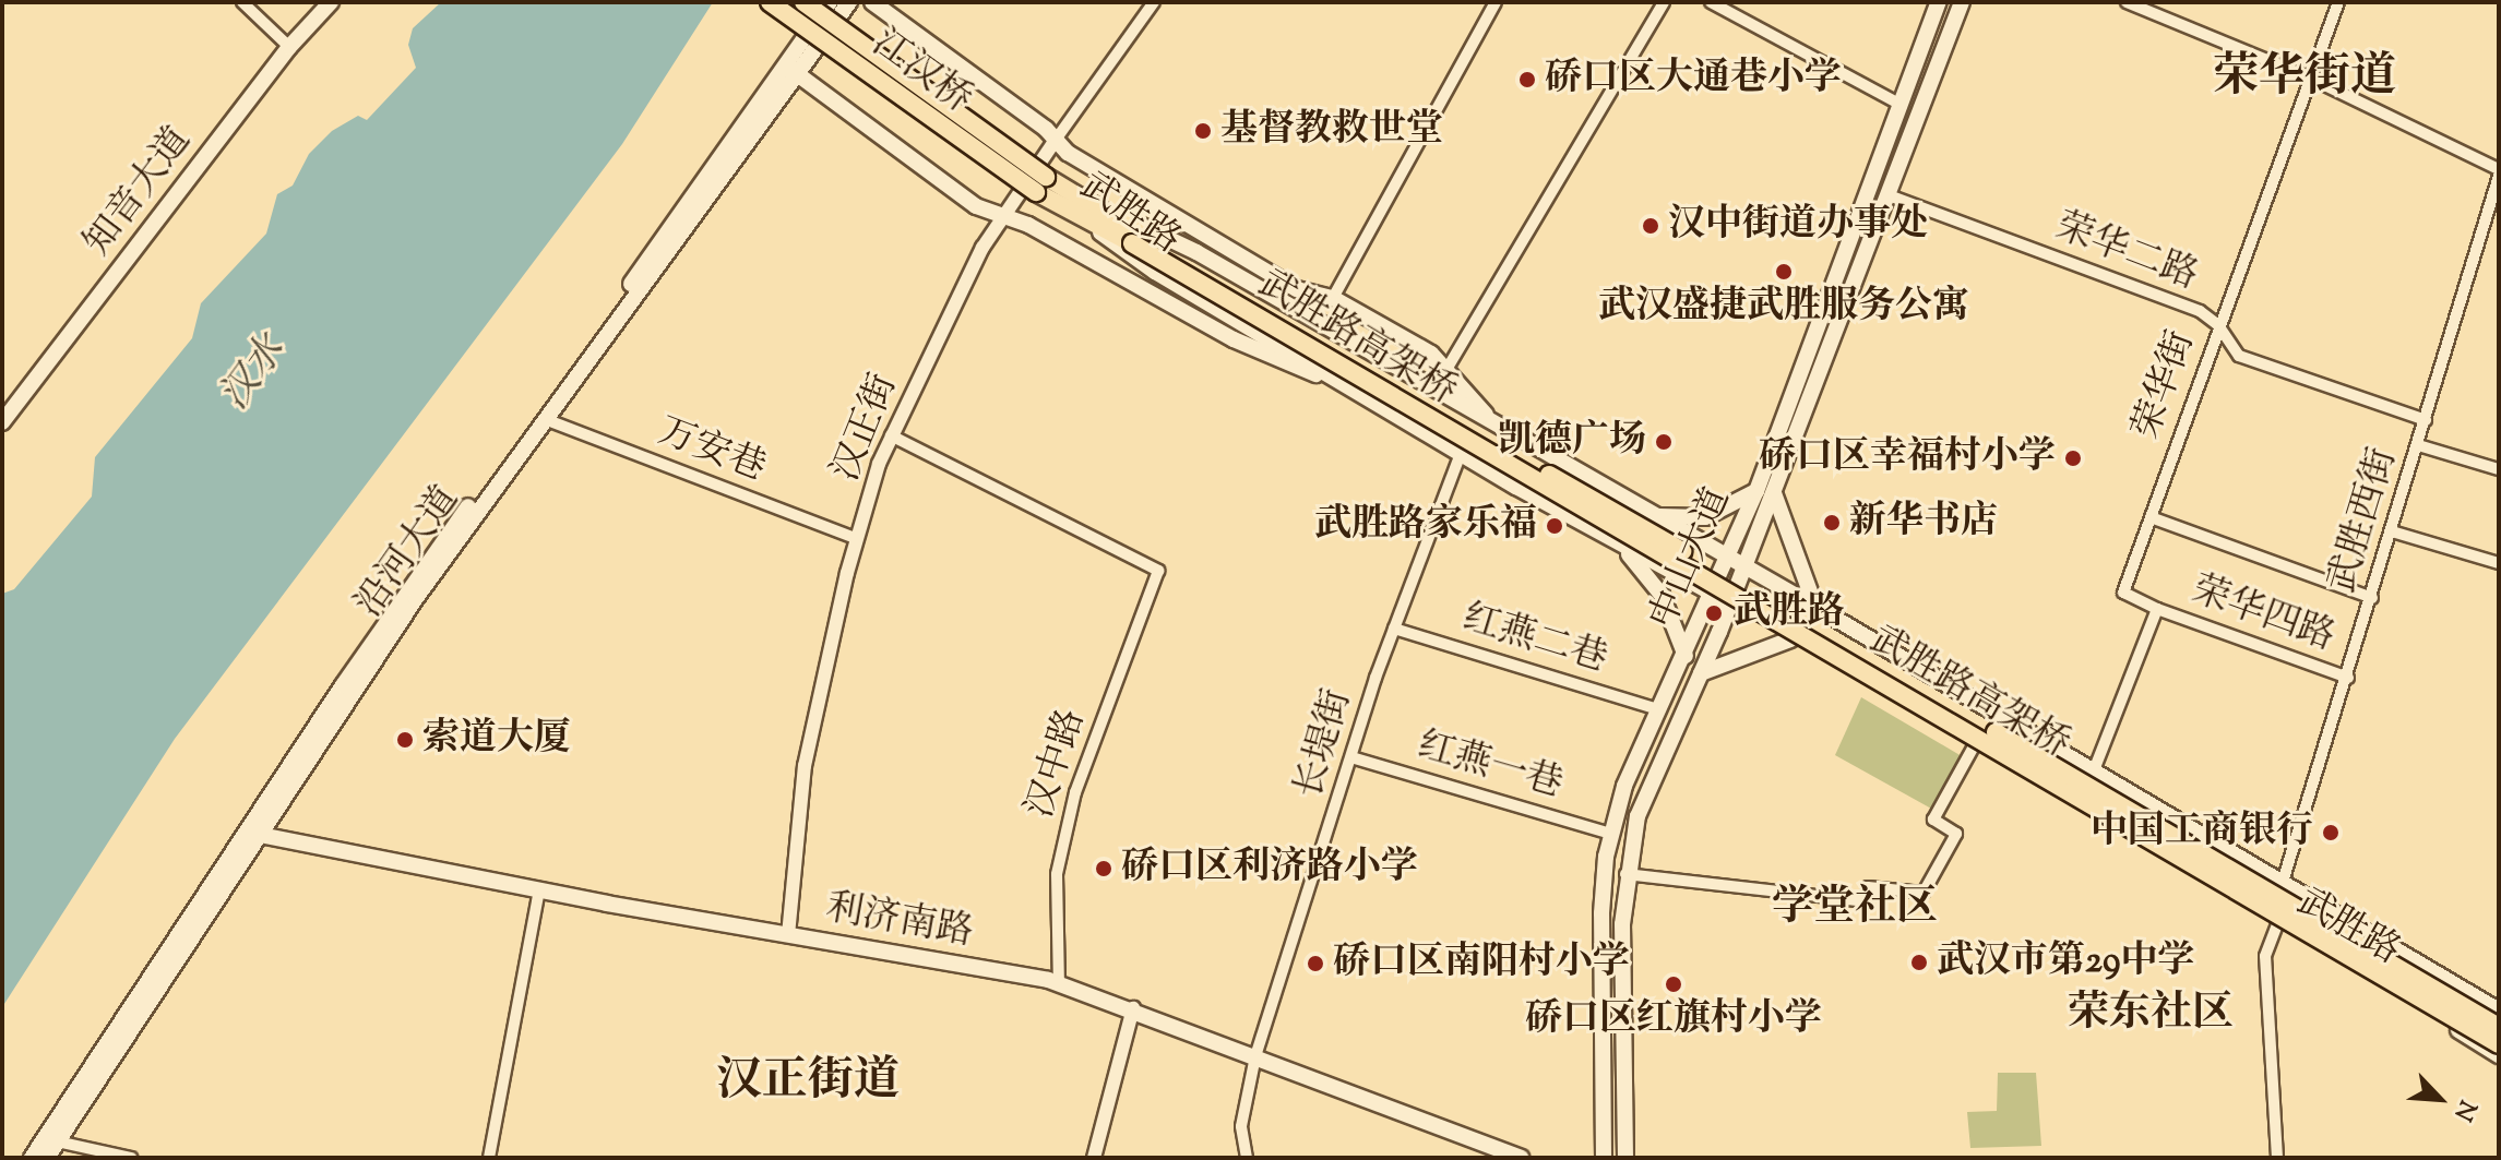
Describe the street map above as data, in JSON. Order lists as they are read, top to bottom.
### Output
{
  "streets": {
    "main road": [
      "江汉桥",
      "知音大道",
      "武胜路",
      "武胜路高架桥",
      "沿河大道",
      "中山大道",
      "利济南路"
    ],
    "street": [
      "荣华二路",
      "荣华街",
      "汉正街",
      "万安巷",
      "武胜西街",
      "荣华四路",
      "红燕二巷",
      "长堤街",
      "汉中路",
      "红燕一巷"
    ]
  },
  "crossings": [
    ["江汉桥", "武胜路"],
    ["武胜路", "武胜西街"],
    ["武胜路", "中山大道"],
    ["武胜路", "长堤街"],
    ["荣华二路", "荣华街"],
    ["荣华二路", "武胜西街"],
    ["荣华二路", "中山大道"],
    ["荣华街", "荣华四路"],
    ["汉正街", "万安巷"],
    ["汉正街", "汉中路"],
    ["汉正街", "利济南路"],
    ["万安巷", "沿河大道"],
    ["武胜西街", "荣华四路"],
    ["沿河大道", "利济南路"],
    ["中山大道", "红燕二巷"],
    ["中山大道", "红燕一巷"],
    ["红燕二巷", "长堤街"],
    ["长堤街", "红燕一巷"],
    ["长堤街", "利济南路"],
    ["汉中路", "利济南路"]
  ],
  "districts": [
    "荣华街道",
    "学堂社区",
    "荣东社区",
    "汉正街道"
  ],
  "water": ["汉水"],
  "places": [
    "硚口区大通巷小学",
    "基督教救世堂",
    "汉中街道办事处",
    "武汉盛捷武胜服务公寓",
    "凯德广场",
    "硚口区幸福村小学",
    "新华书店",
    "武胜路家乐福",
    "武胜路",
    "索道大厦",
    "中国工商银行",
    "硚口区利济路小学",
    "武汉市第29中学",
    "硚口区南阳村小学",
    "硚口区红旗村小学"
  ],
  "north": "bottom right"
}
